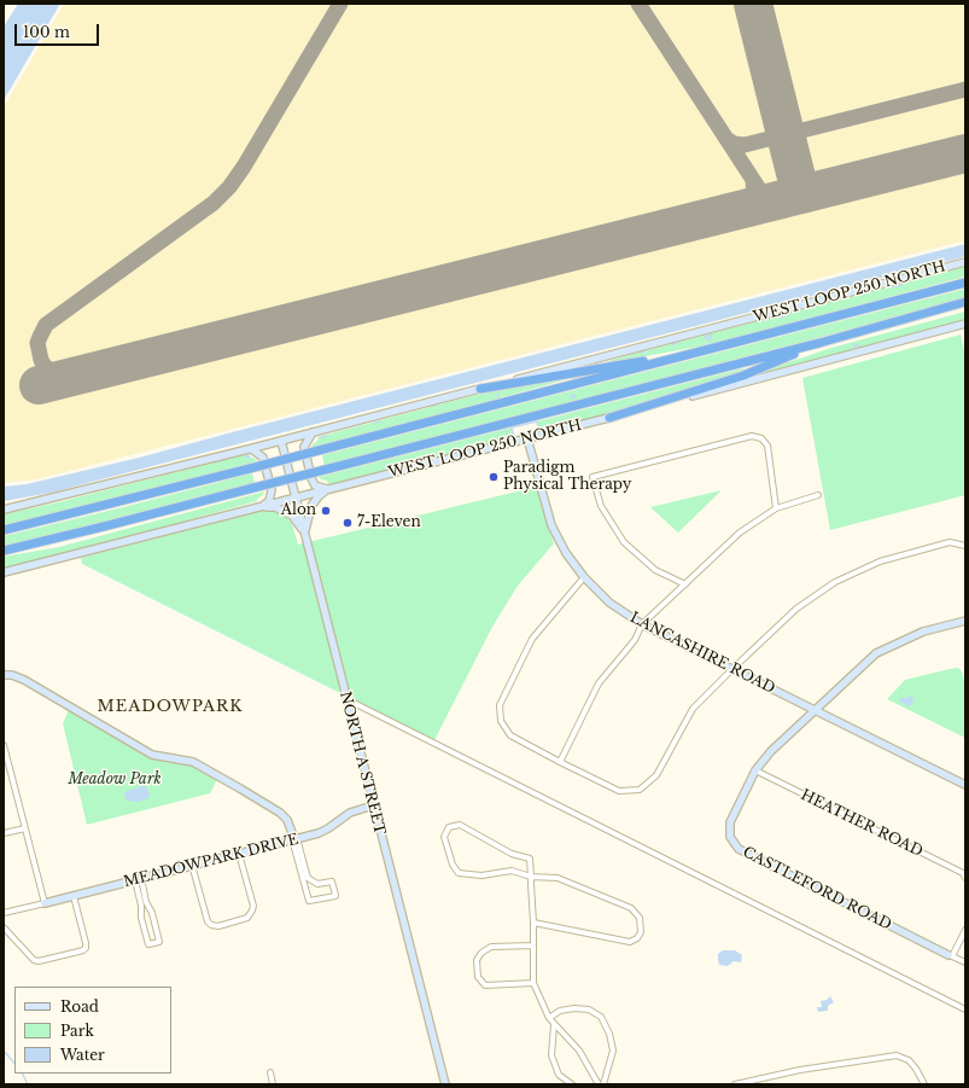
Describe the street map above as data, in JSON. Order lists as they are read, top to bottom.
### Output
{
  "streets": {
    "main road": [
      "WEST LOOP 250 NORTH",
      "LANCASHIRE ROAD",
      "NORTH A STREET",
      "MEADOWPARK DRIVE",
      "CASTLEFORD ROAD"
    ],
    "street": ["HEATHER ROAD"]
  },
  "crossings": [
    ["WEST LOOP 250 NORTH", "LANCASHIRE ROAD"],
    ["WEST LOOP 250 NORTH", "NORTH A STREET"],
    ["LANCASHIRE ROAD", "CASTLEFORD ROAD"],
    ["NORTH A STREET", "MEADOWPARK DRIVE"],
    ["HEATHER ROAD", "CASTLEFORD ROAD"]
  ],
  "districts": ["MEADOWPARK"],
  "parks": ["Meadow Park"],
  "places": ["Paradigm Physical Therapy", "Alon", "7-Eleven"],
  "legend": ["Road", "Park", "Water"],
  "scale_bar": "100 m"
}
